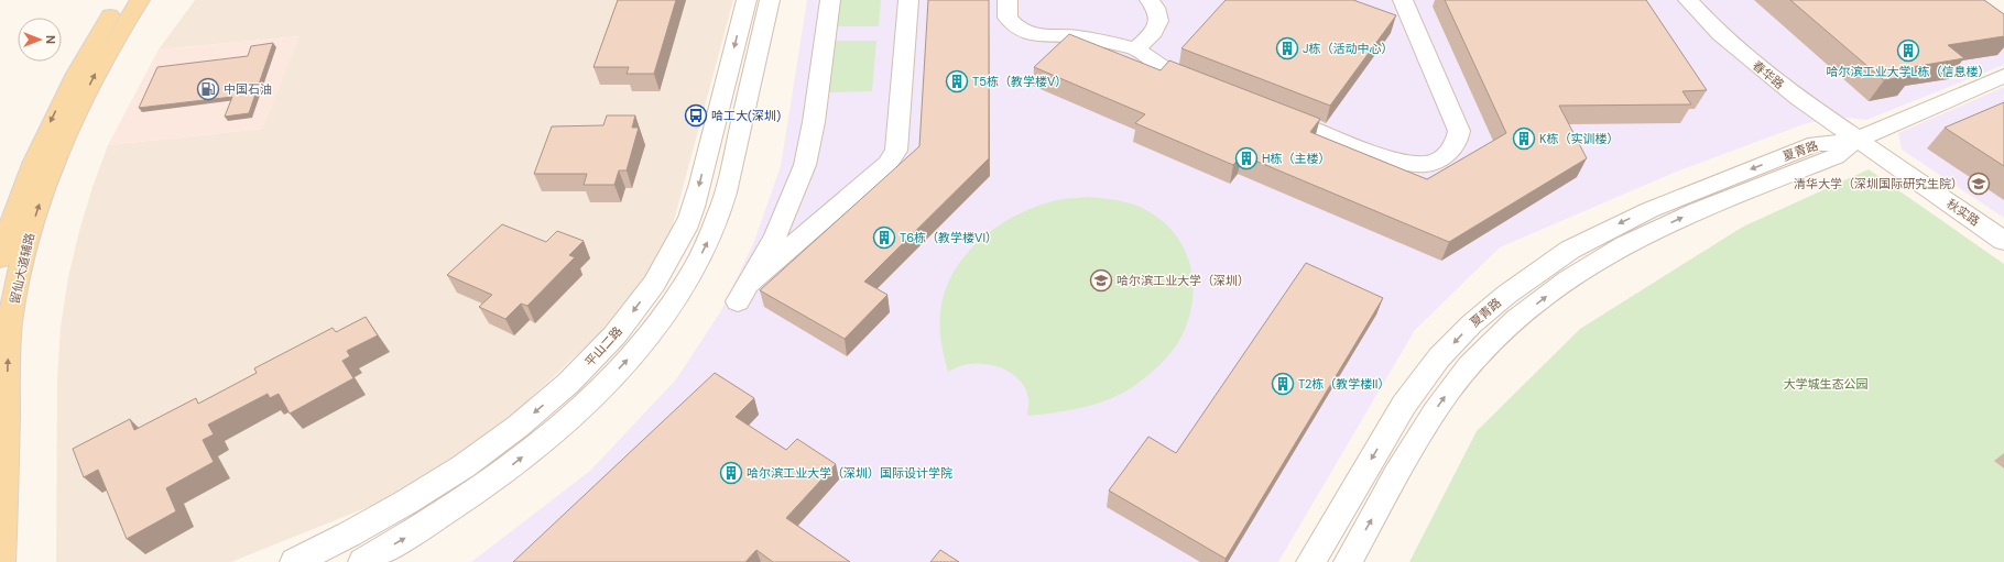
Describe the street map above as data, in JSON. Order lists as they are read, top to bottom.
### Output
{
  "streets": {
    "main road": ["留仙大道辅路"],
    "street": [
      "春华路",
      "夏青路",
      "秋实路",
      "平山二路"
    ]
  },
  "crossings": [
    ["春华路", "夏青路"],
    ["春华路", "秋实路"],
    ["夏青路", "秋实路"]
  ],
  "parks": ["大学城生态公园"],
  "places": {
    "building": [
      "J栋（活动中心）",
      "哈尔滨工业大学L栋（信息楼）",
      "T5栋（教学楼V）",
      "K栋（实训楼）",
      "H栋（主楼）",
      "T6栋（教学楼VI）",
      "T2栋（教学楼II）",
      "哈尔滨工业大学（深圳）国际设计学院"
    ],
    "fuel station": ["中国石油"],
    "bus stop": ["哈工大(深圳)"],
    "school or university": ["清华大学（深圳国际研究生院）", "哈尔滨工业大学（深圳）"]
  },
  "north": "right"
}
